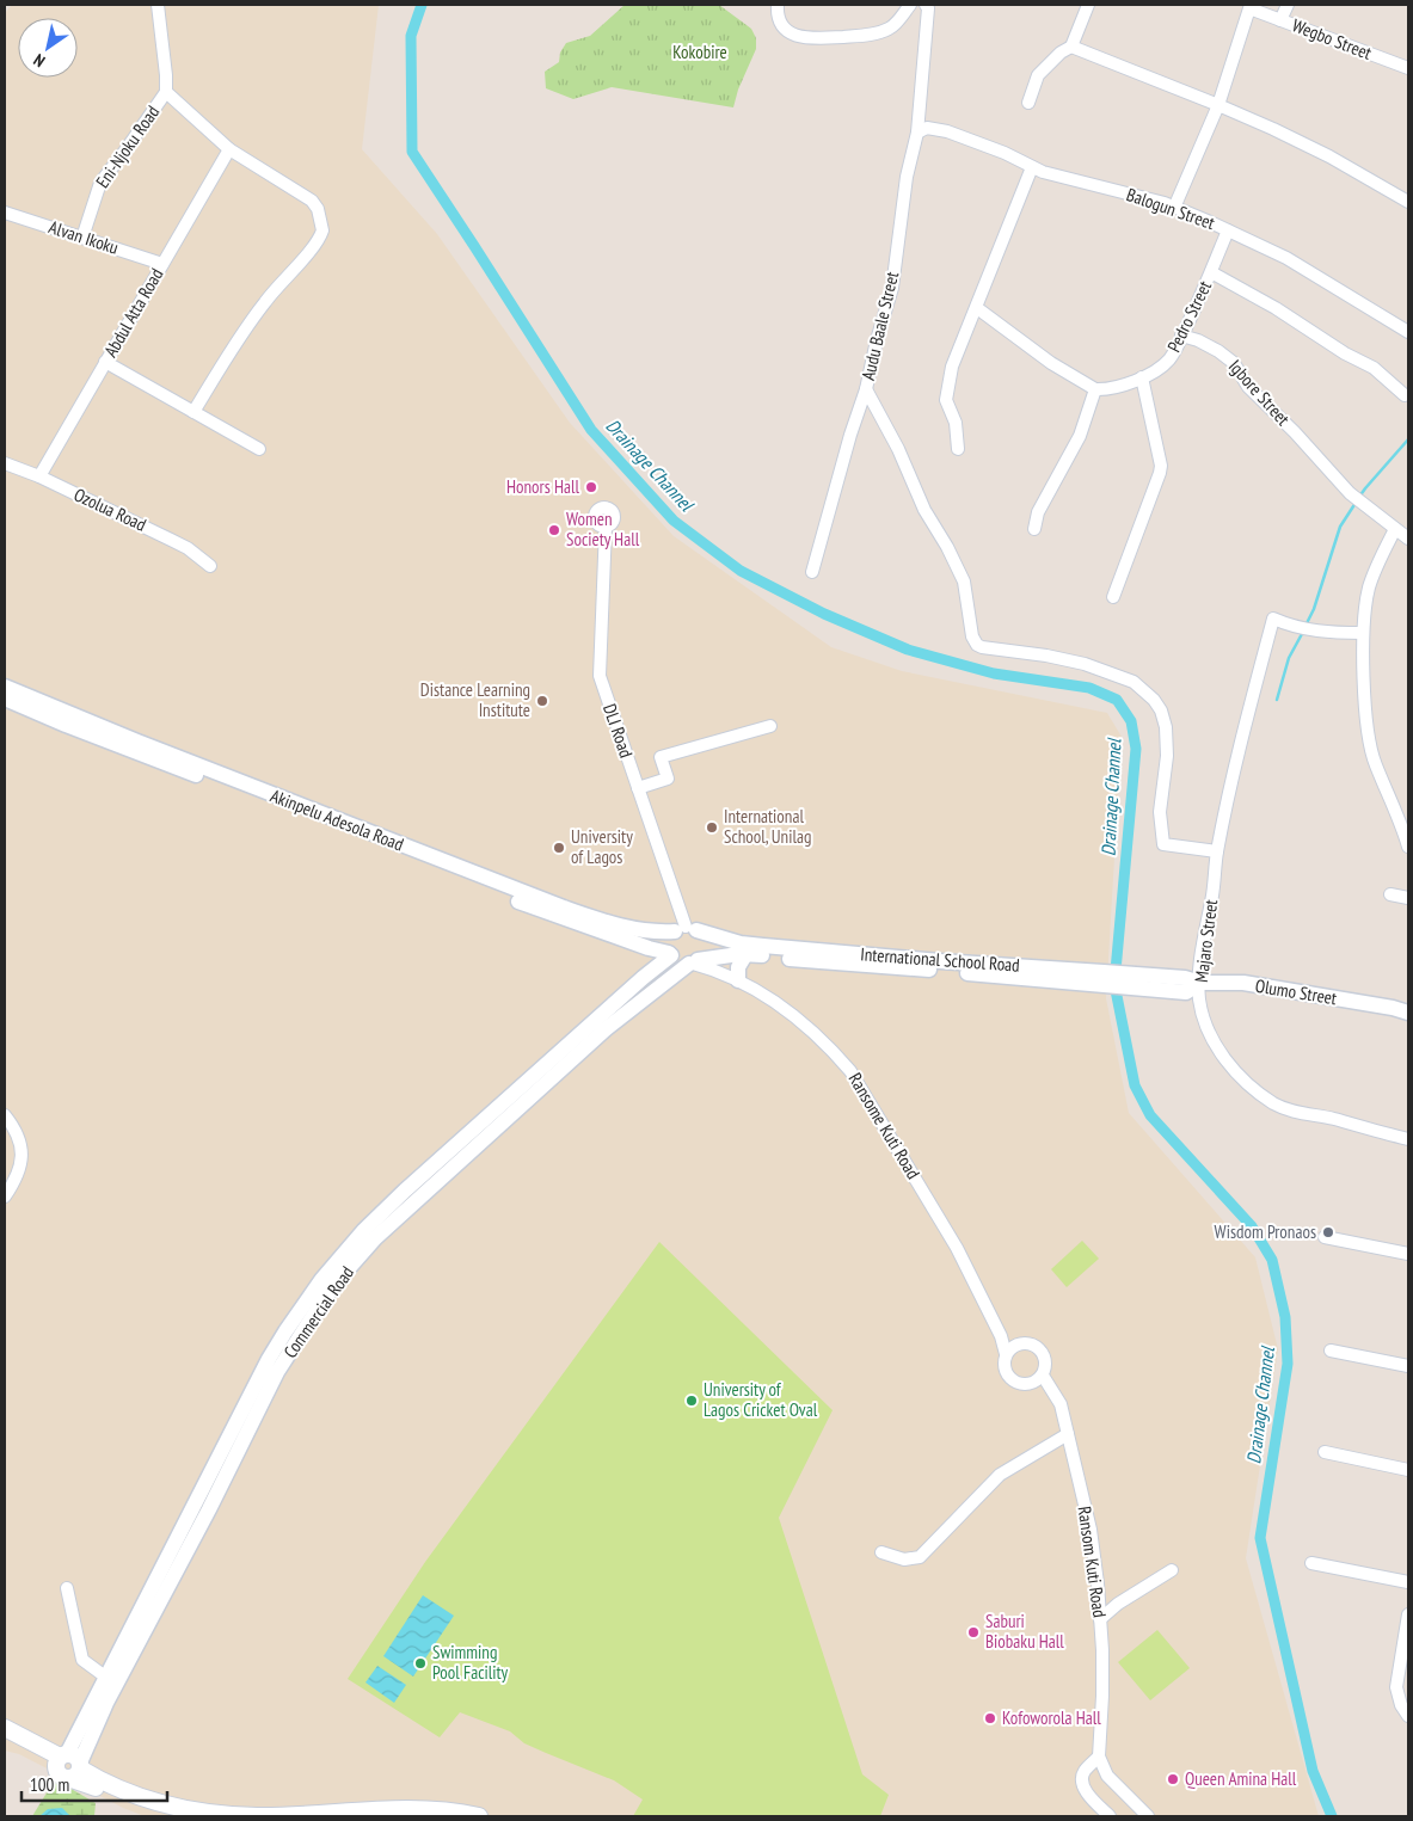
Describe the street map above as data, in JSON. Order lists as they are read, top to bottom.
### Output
{
  "streets": {
    "street": [
      "Wegbo Street",
      "Eni-Njoku Road",
      "Balogun Street",
      "Alvan Ikoku",
      "Abdul Atta Road",
      "Pedro Street",
      "Audu Baale Street",
      "Igbore Street",
      "Ozolua Road",
      "DLI Road",
      "Akinpelu Adesola Road",
      "Majaro Street",
      "International School Road",
      "Olumo Street",
      "Ransome Kuti Road",
      "Commercial Road",
      "Ransom Kuti Road"
    ]
  },
  "crossings": [
    ["Wegbo Street", "Balogun Street"],
    ["Eni-Njoku Road", "Alvan Ikoku"],
    ["Balogun Street", "Pedro Street"],
    ["Balogun Street", "Audu Baale Street"],
    ["Alvan Ikoku", "Abdul Atta Road"],
    ["Abdul Atta Road", "Ozolua Road"],
    ["Pedro Street", "Igbore Street"],
    ["DLI Road", "Akinpelu Adesola Road"],
    ["DLI Road", "International School Road"],
    ["DLI Road", "Ransome Kuti Road"],
    ["DLI Road", "Commercial Road"],
    ["Akinpelu Adesola Road", "International School Road"],
    ["Akinpelu Adesola Road", "Ransome Kuti Road"],
    ["Akinpelu Adesola Road", "Commercial Road"],
    ["Majaro Street", "International School Road"],
    ["Majaro Street", "Olumo Street"],
    ["International School Road", "Olumo Street"],
    ["International School Road", "Ransome Kuti Road"],
    ["International School Road", "Commercial Road"],
    ["Ransome Kuti Road", "Commercial Road"],
    ["Ransome Kuti Road", "Ransom Kuti Road"]
  ],
  "water": ["Drainage Channel"],
  "parks": ["Kokobire"],
  "places": [
    "Honors Hall",
    "Women Society Hall",
    "Distance Learning Institute",
    "International School, Unilag",
    "University of Lagos",
    "Wisdom Pronaos",
    "University of Lagos Cricket Oval",
    "Saburi Biobaku Hall",
    "Swimming Pool Facility",
    "Kofoworola Hall",
    "Queen Amina Hall"
  ],
  "scale_bar": "100 m",
  "north": "bottom left"
}
